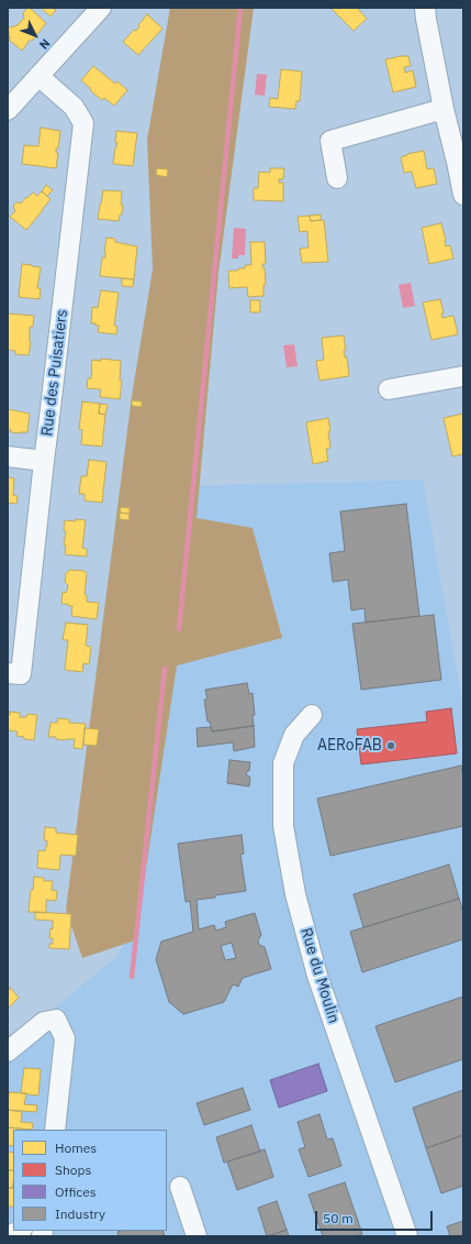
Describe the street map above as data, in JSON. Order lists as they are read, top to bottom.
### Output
{
  "streets": {
    "street": ["Rue des Puisatiers", "Rue du Moulin"]
  },
  "places": ["AERoFAB"],
  "legend": [
    "Homes",
    "Shops",
    "Offices",
    "Industry"
  ],
  "scale_bar": "50 m",
  "north": "bottom right"
}
